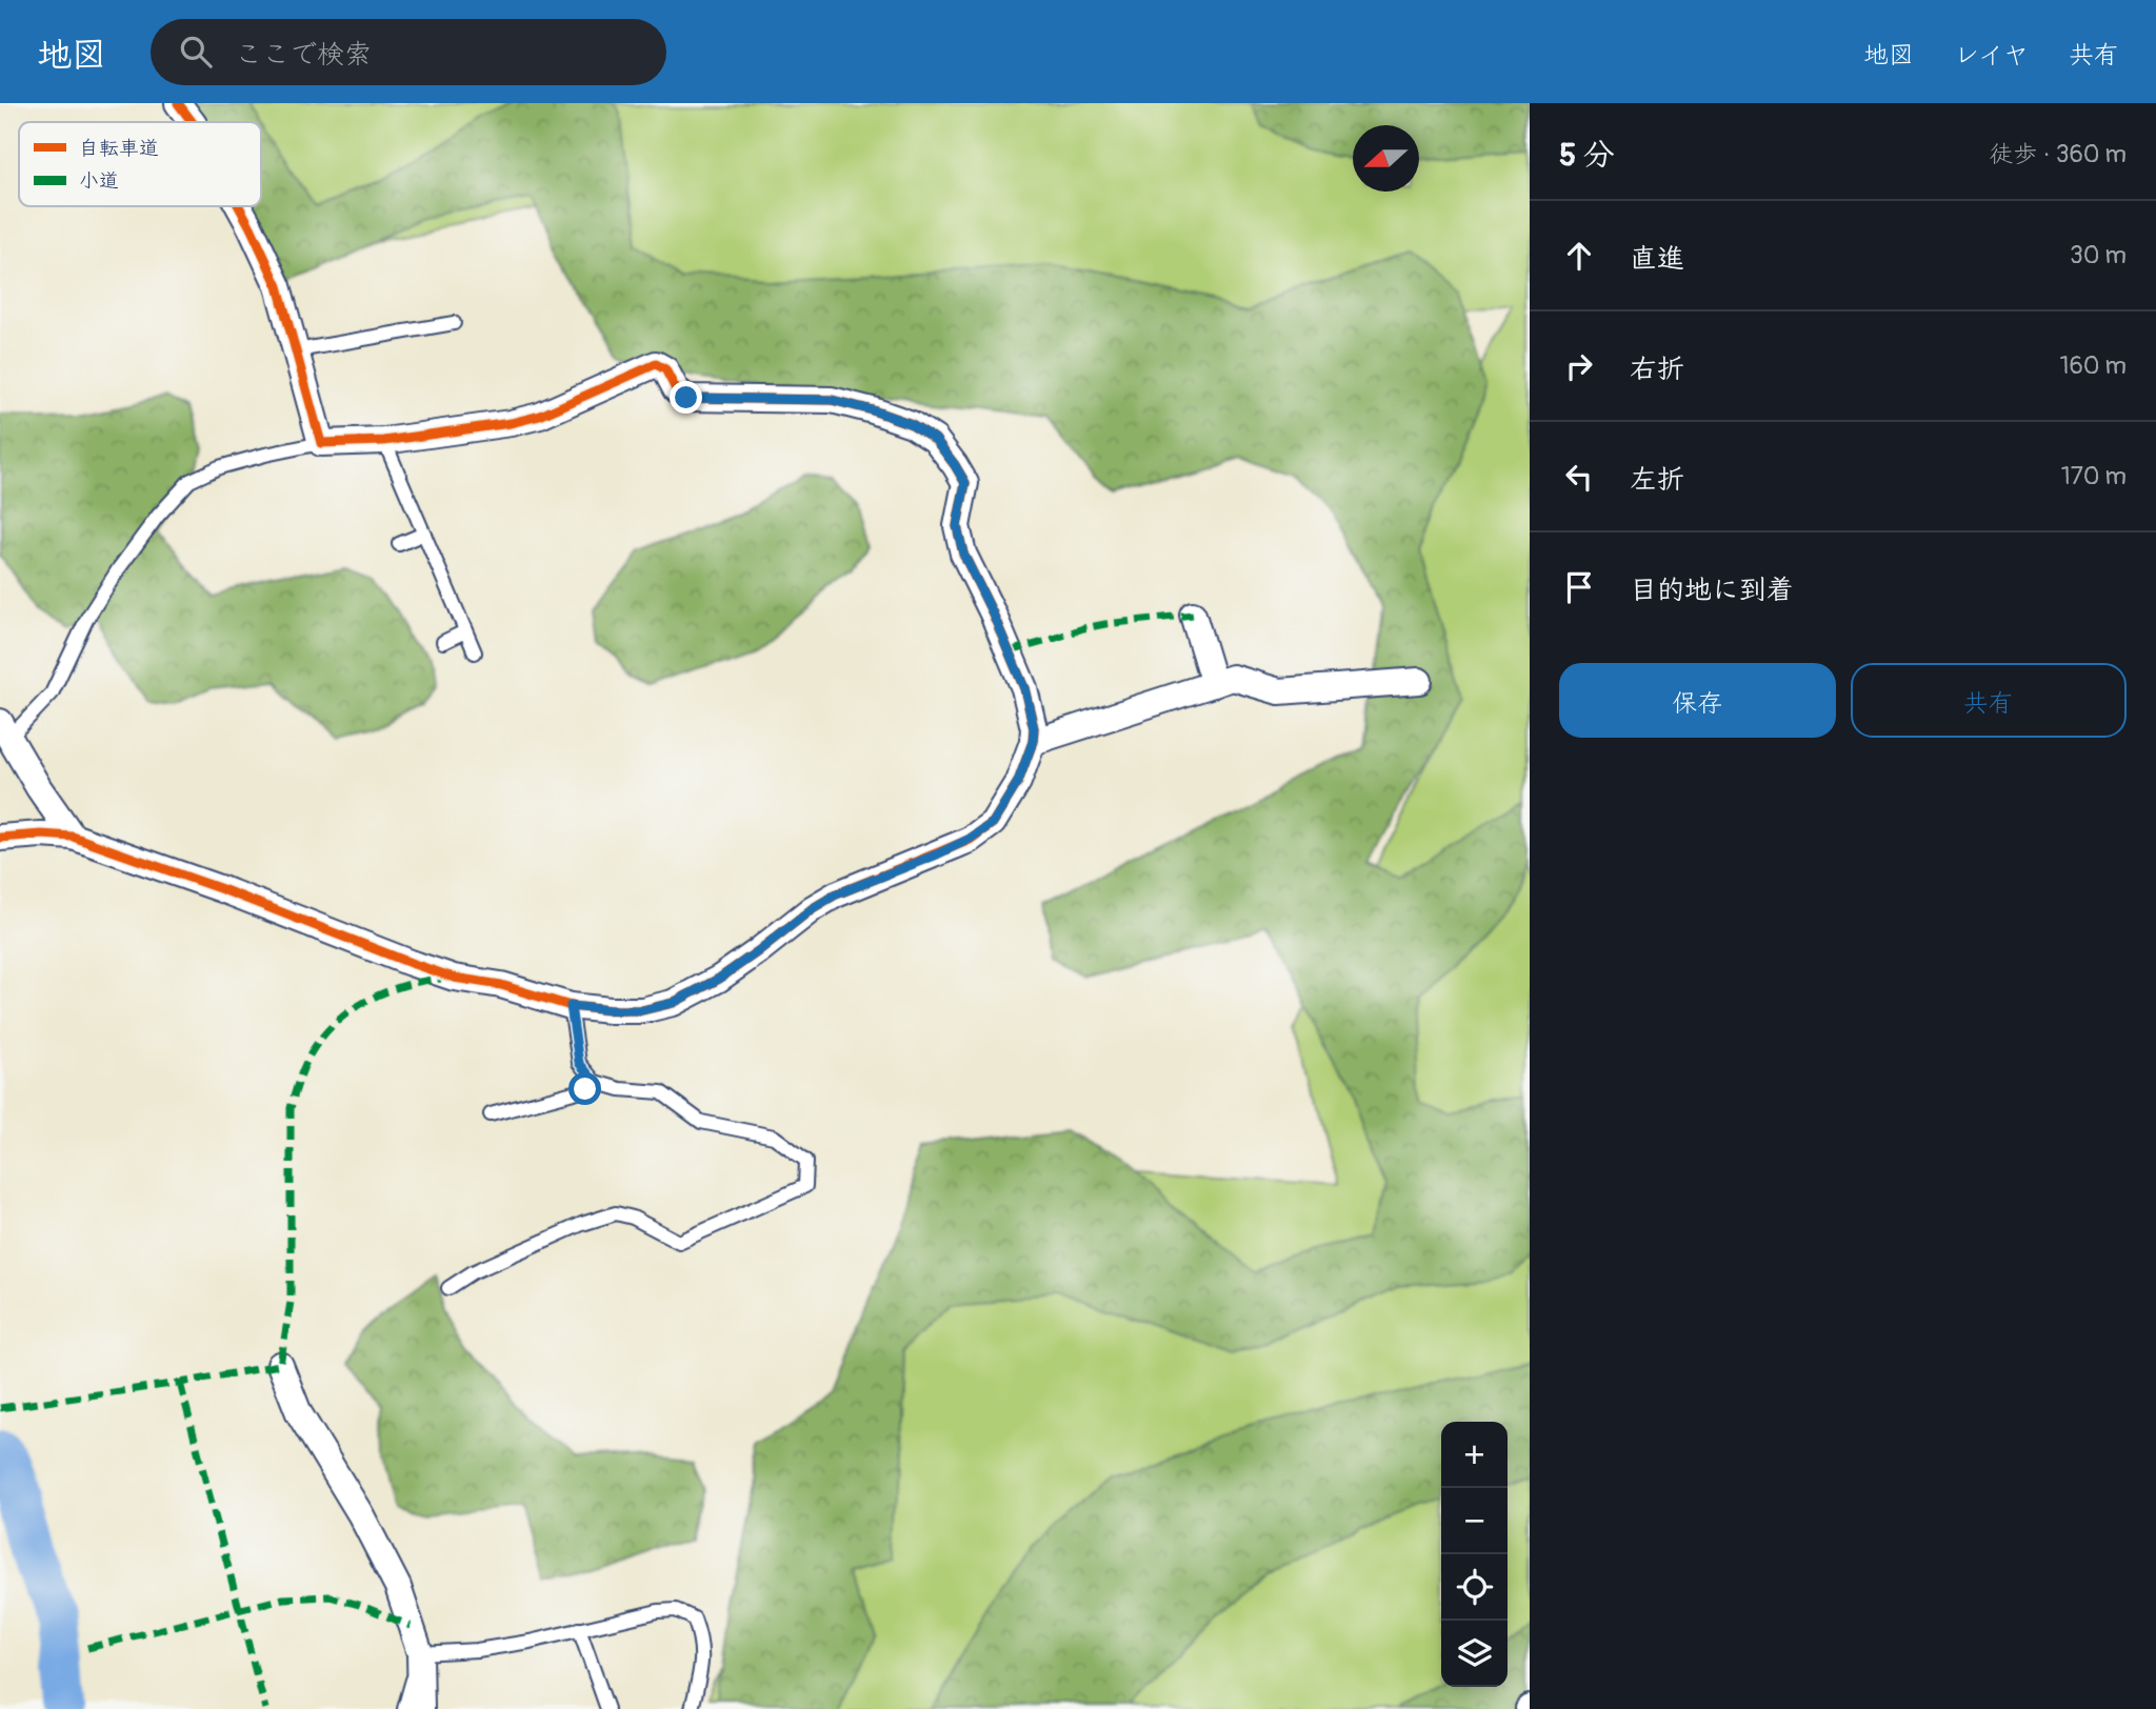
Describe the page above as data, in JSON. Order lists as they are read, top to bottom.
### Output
{
  "legend": ["自転車道", "小道"],
  "north": "left",
  "page": {
    "header": "地図",
    "search": "ここで検索",
    "nav": ["地図", "レイヤ", "共有"],
    "heading": ["5 分", "徒歩 · 360 m"],
    "list": [
      ["直進", "30 m"],
      ["右折", "160 m"],
      ["左折", "170 m"],
      "目的地に到着"
    ],
    "buttons": ["保存", "共有"],
    "map_buttons": ["+", "−"]
  }
}
